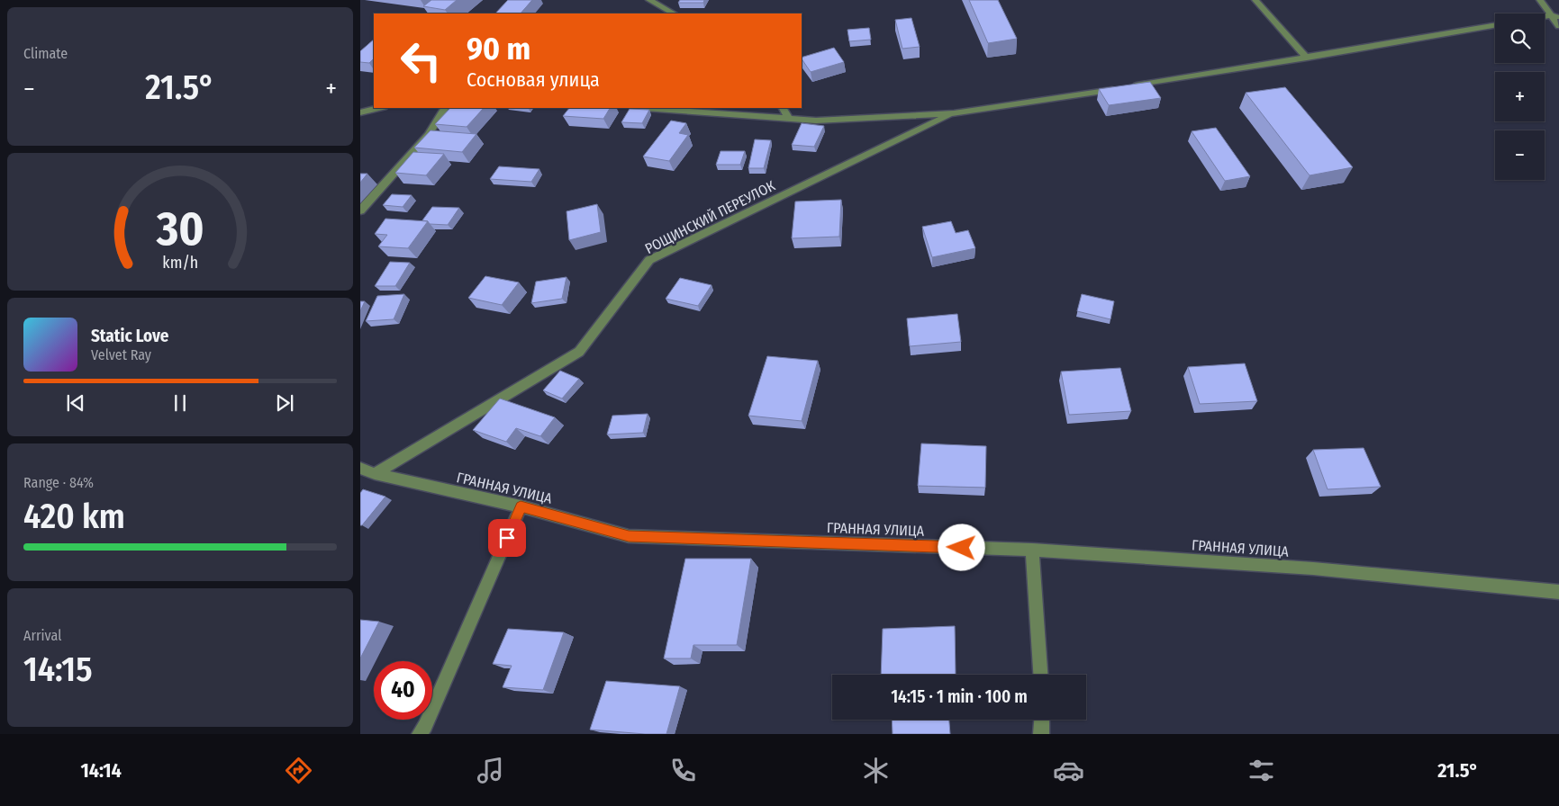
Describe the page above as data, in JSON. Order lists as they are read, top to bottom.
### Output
{
  "streets": {
    "street": ["РОЩИНСКИЙ ПЕРЕУЛОК", "ГРАННАЯ УЛИЦА"]
  },
  "crossings": [
    ["РОЩИНСКИЙ ПЕРЕУЛОК", "ГРАННАЯ УЛИЦА"]
  ],
  "page": {
    "tile": [
      "Climate",
      ["Range · 84%", "420 km"],
      ["Arrival", "14:15"]
    ],
    "map_buttons": ["+", "−"],
    "turn": ["90 m", "Сосновая улица"],
    "heat": ["−", "21.5°", "+"],
    "song": ["Static Love", "Velvet Ray"],
    "limit": "40",
    "trip": "14:15 · 1 min · 100 m",
    "tabs": ["14:14", "21.5°"],
    "gauge": ["30", "km/h"]
  }
}
